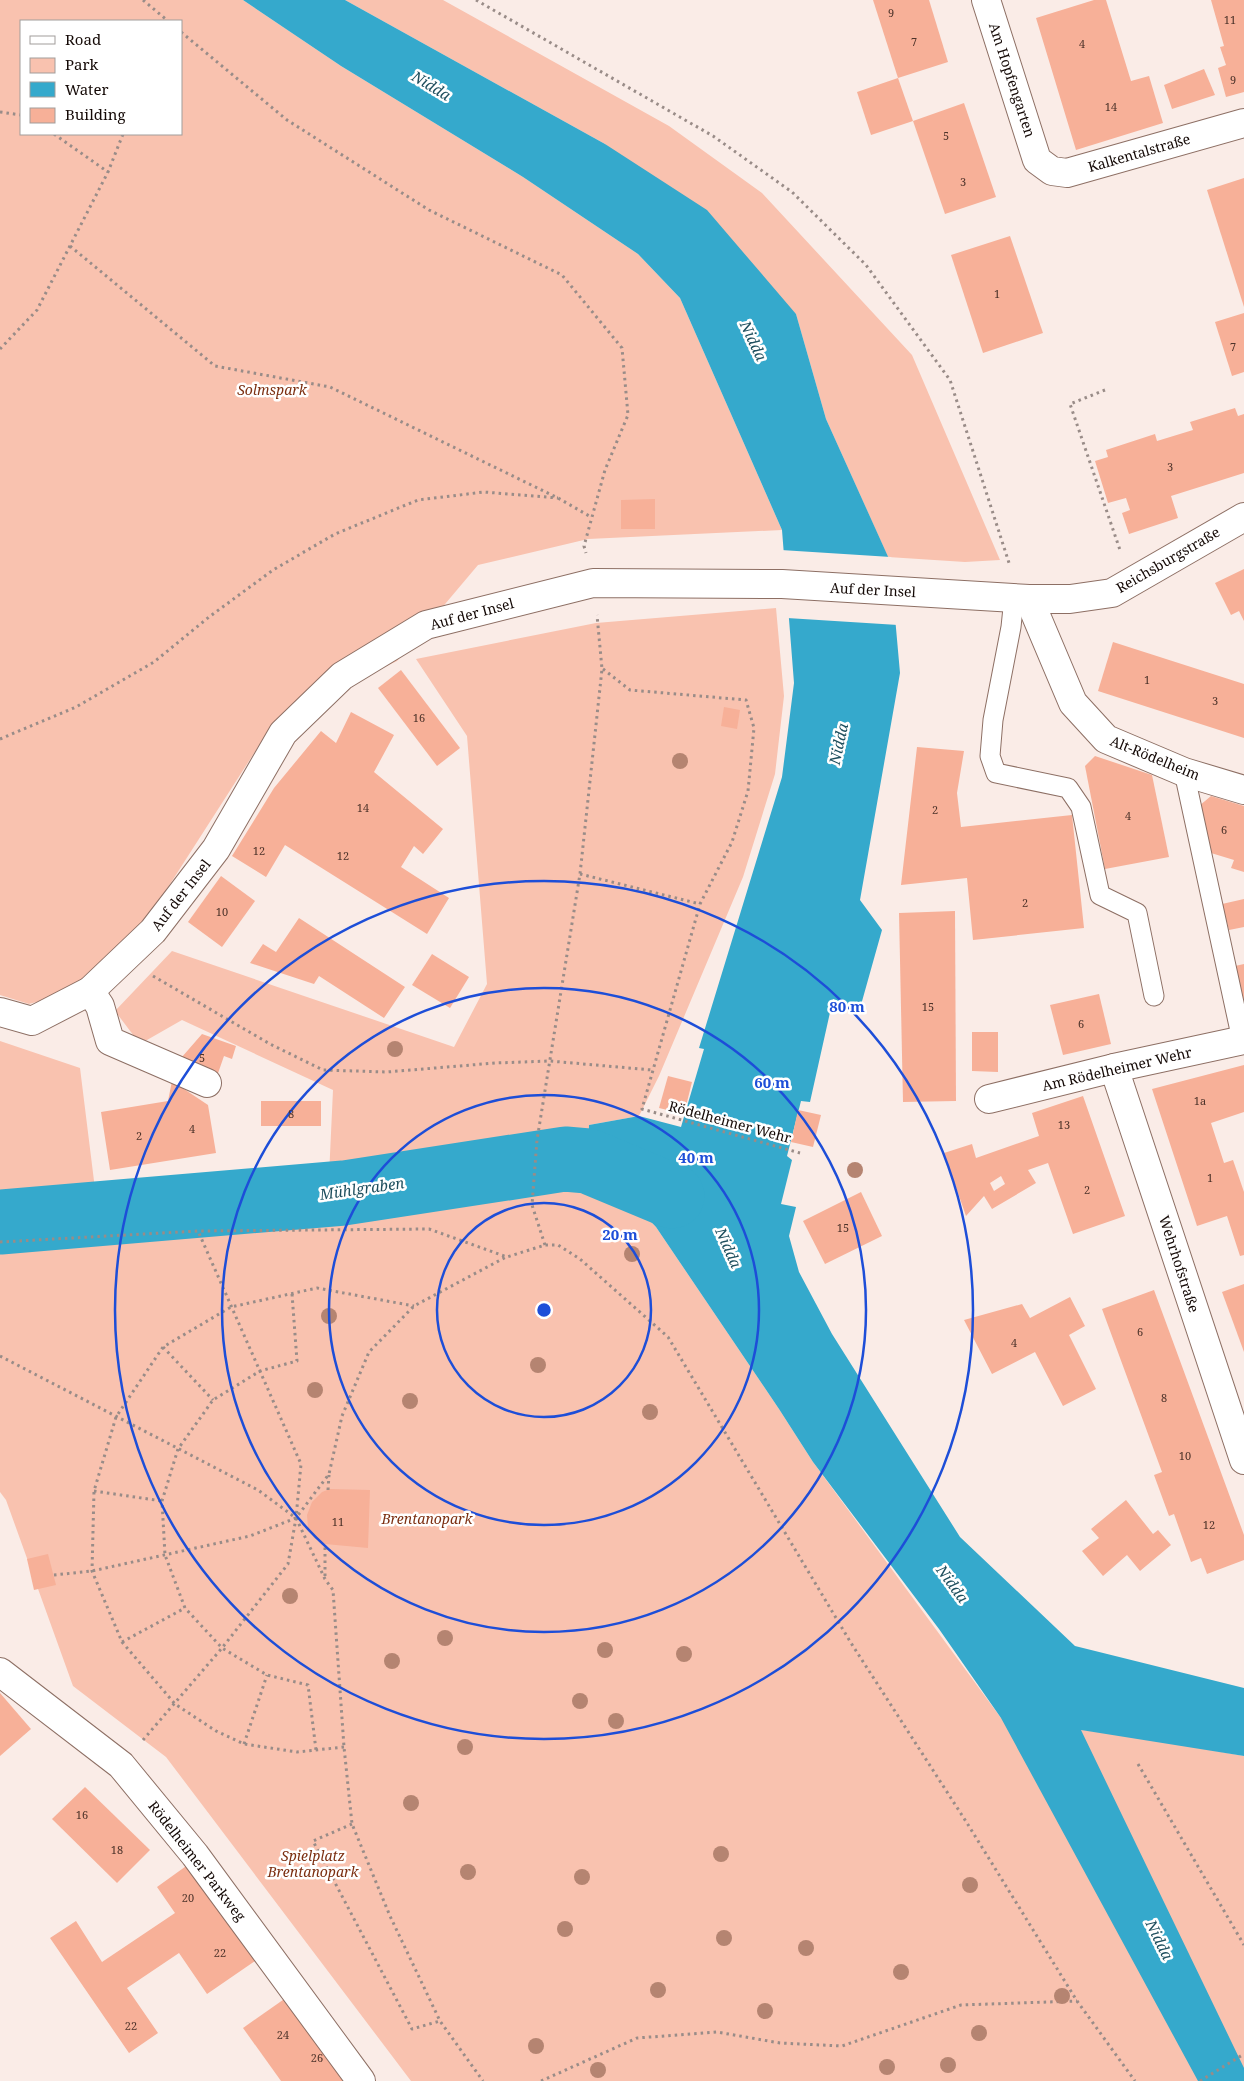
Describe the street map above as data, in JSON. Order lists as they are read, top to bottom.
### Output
{
  "streets": {
    "street": [
      "Am Hopfengarten",
      "Kalkentalstraße",
      "Reichsburgstraße",
      "Auf der Insel",
      "Alt-Rödelheim",
      "Am Rödelheimer Wehr",
      "Wehrhofstraße",
      "Rödelheimer Parkweg"
    ],
    "path": ["Rödelheimer Wehr"]
  },
  "crossings": [
    ["Am Hopfengarten", "Kalkentalstraße"],
    ["Reichsburgstraße", "Auf der Insel"],
    ["Reichsburgstraße", "Alt-Rödelheim"],
    ["Auf der Insel", "Alt-Rödelheim"],
    ["Am Rödelheimer Wehr", "Wehrhofstraße"]
  ],
  "water": ["Nidda", "Mühlgraben"],
  "parks": ["Solmspark", "Brentanopark", "Spielplatz Brentanopark"],
  "house_numbers": [
    "9",
    "11",
    "7",
    "4",
    "9",
    "14",
    "5",
    "3",
    "1",
    "7",
    "3",
    "1",
    "3",
    "16",
    "14",
    "2",
    "4",
    "6",
    "12",
    "12",
    "2",
    "10",
    "15",
    "6",
    "5",
    "1a",
    "8",
    "13",
    "4",
    "2",
    "1",
    "2",
    "15",
    "6",
    "4",
    "8",
    "10",
    "11",
    "12",
    "16",
    "18",
    "20",
    "22",
    "22",
    "24",
    "26"
  ],
  "legend": [
    "Road",
    "Park",
    "Water",
    "Building"
  ],
  "rings": [
    "80 m",
    "60 m",
    "40 m",
    "20 m"
  ]
}
